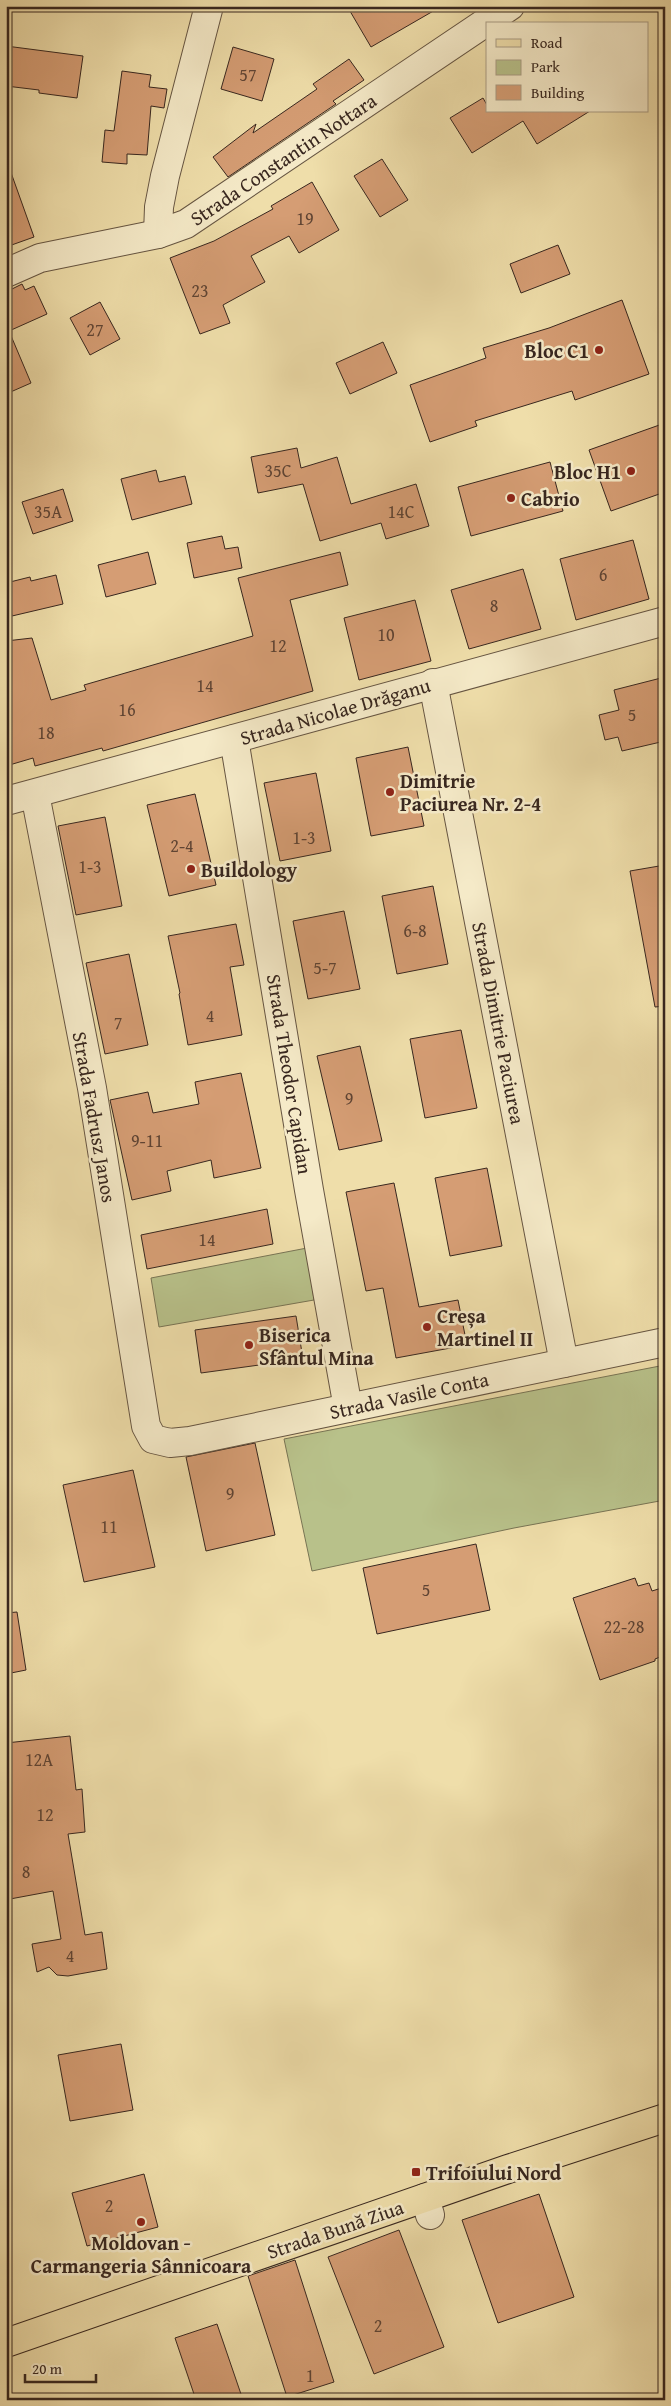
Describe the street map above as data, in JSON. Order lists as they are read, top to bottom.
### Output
{
  "streets": {
    "main road": ["Strada Bună Ziua"],
    "street": [
      "Strada Constantin Nottara",
      "Strada Nicolae Drăganu",
      "Strada Dimitrie Paciurea",
      "Strada Theodor Capidan",
      "Strada Fadrusz Janos",
      "Strada Vasile Conta"
    ]
  },
  "crossings": [
    ["Strada Nicolae Drăganu", "Strada Dimitrie Paciurea"],
    ["Strada Nicolae Drăganu", "Strada Theodor Capidan"],
    ["Strada Nicolae Drăganu", "Strada Fadrusz Janos"],
    ["Strada Dimitrie Paciurea", "Strada Vasile Conta"],
    ["Strada Theodor Capidan", "Strada Vasile Conta"],
    ["Strada Fadrusz Janos", "Strada Vasile Conta"]
  ],
  "places": {
    "other": [
      "Bloc C1",
      "Bloc H1",
      "Cabrio",
      "Dimitrie Paciurea Nr. 2-4",
      "Buildology",
      "Creșa Martinel II",
      "Biserica Sfântul Mina",
      "Moldovan - Carmangeria Sânnicoara"
    ],
    "transit": ["Trifoiului Nord"]
  },
  "house_numbers": [
    "57",
    "19",
    "23",
    "27",
    "35C",
    "35A",
    "14C",
    "6",
    "8",
    "10",
    "12",
    "14",
    "16",
    "5",
    "18",
    "1-3",
    "2-4",
    "1-3",
    "6-8",
    "5-7",
    "4",
    "7",
    "9",
    "9-11",
    "14",
    "9",
    "11",
    "5",
    "22-28",
    "12A",
    "12",
    "8",
    "4",
    "2",
    "2",
    "1"
  ],
  "legend": ["Road", "Park", "Building"],
  "scale_bar": "20 m"
}
